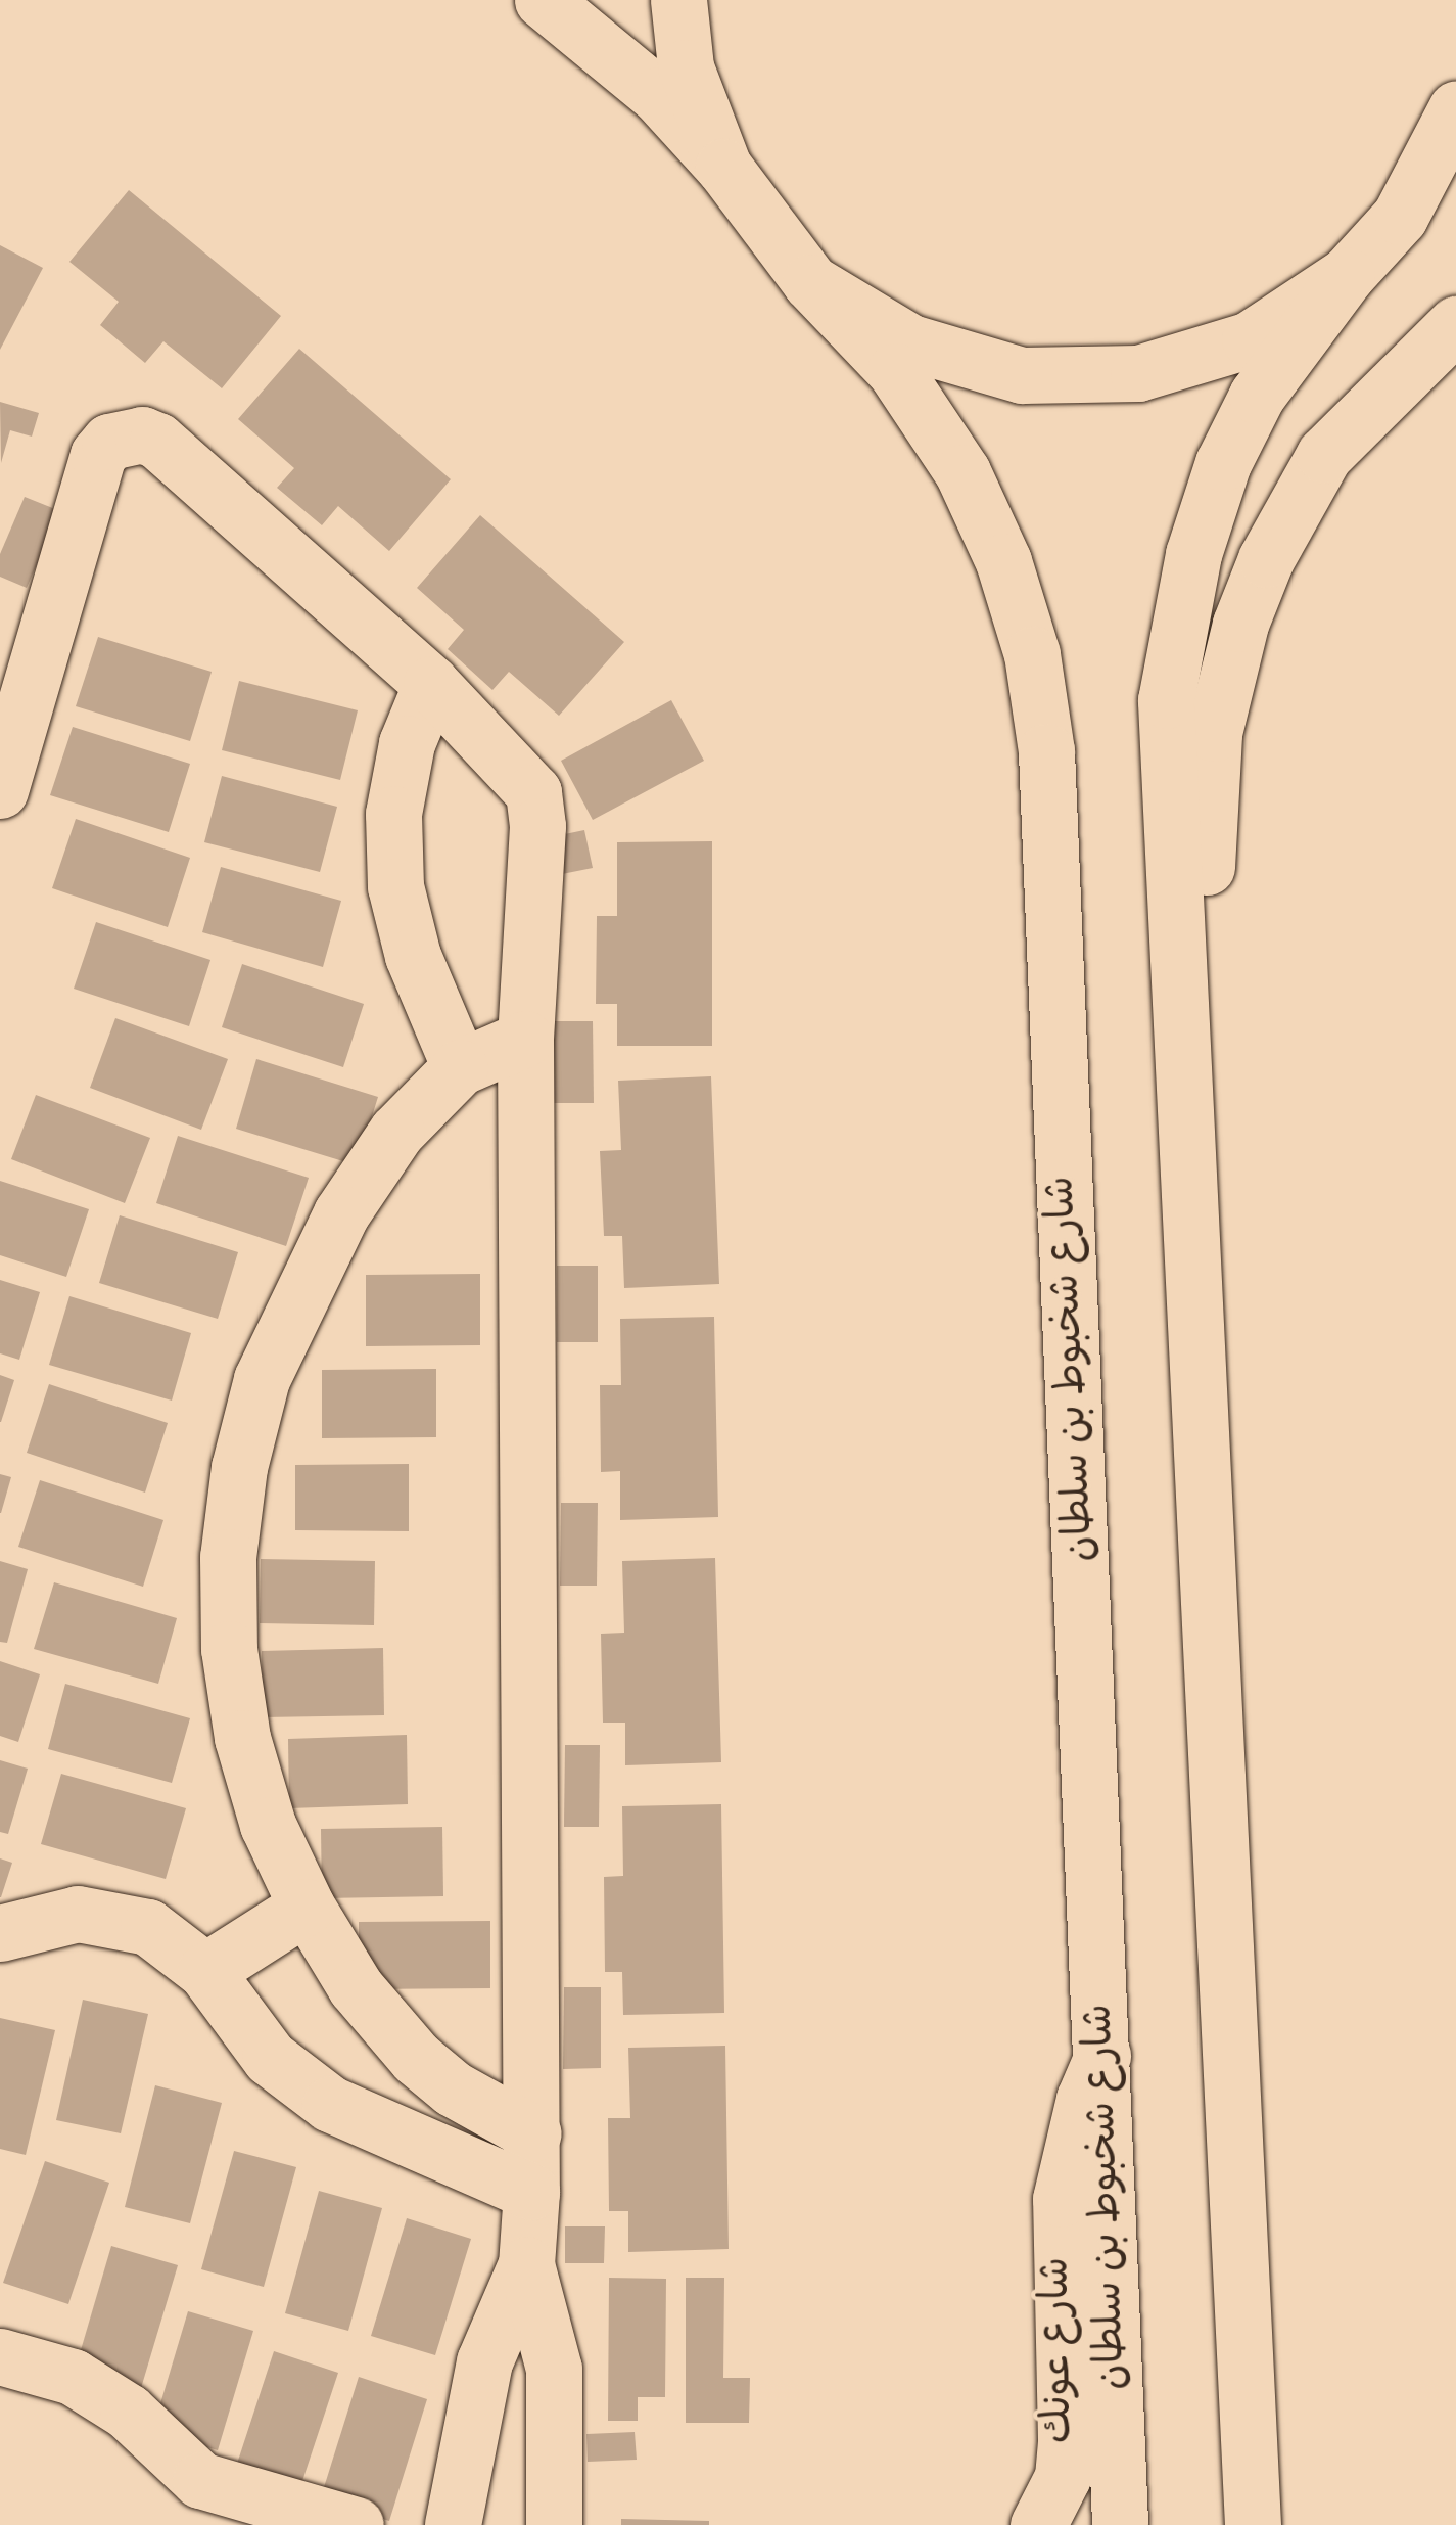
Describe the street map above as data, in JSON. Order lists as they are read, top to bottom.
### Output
{
  "streets": {
    "main road": ["شارع شخبوط بن سلطان", "شارع عونك"]
  },
  "crossings": [
    ["شارع شخبوط بن سلطان", "شارع عونك"]
  ]
}
